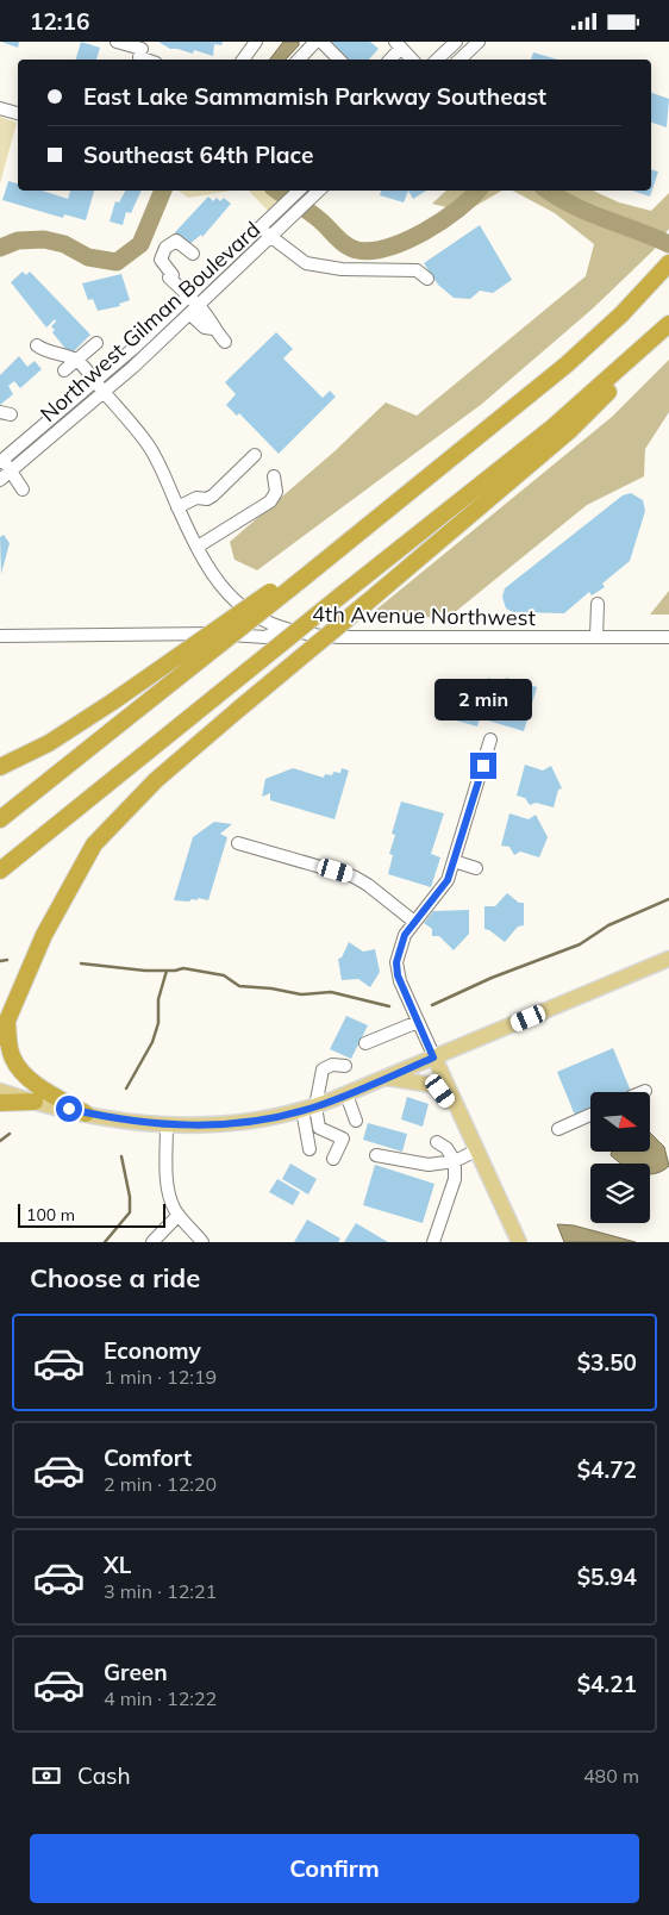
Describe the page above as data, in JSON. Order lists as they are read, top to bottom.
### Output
{
  "streets": {
    "street": ["Northwest Gilman Boulevard", "4th Avenue Northwest"]
  },
  "crossings": [
    ["Northwest Gilman Boulevard", "4th Avenue Northwest"]
  ],
  "scale_bar": "100 m",
  "north": "right",
  "page": {
    "status": "12:16",
    "banner": ["East Lake Sammamish Parkway Southeast", "Southeast 64th Place"],
    "bubble": "2 min",
    "scale": "100 m",
    "heading": "Choose a ride",
    "list": [
      {
        "name": "Economy",
        "note": "1 min · 12:19",
        "value": "$3.50"
      },
      {
        "name": "Comfort",
        "note": "2 min · 12:20",
        "value": "$4.72"
      },
      {
        "name": "XL",
        "note": "3 min · 12:21",
        "value": "$5.94"
      },
      {
        "name": "Green",
        "note": "4 min · 12:22",
        "value": "$4.21"
      }
    ],
    "pay": ["Cash", "480 m"],
    "buttons": "Confirm"
  }
}
